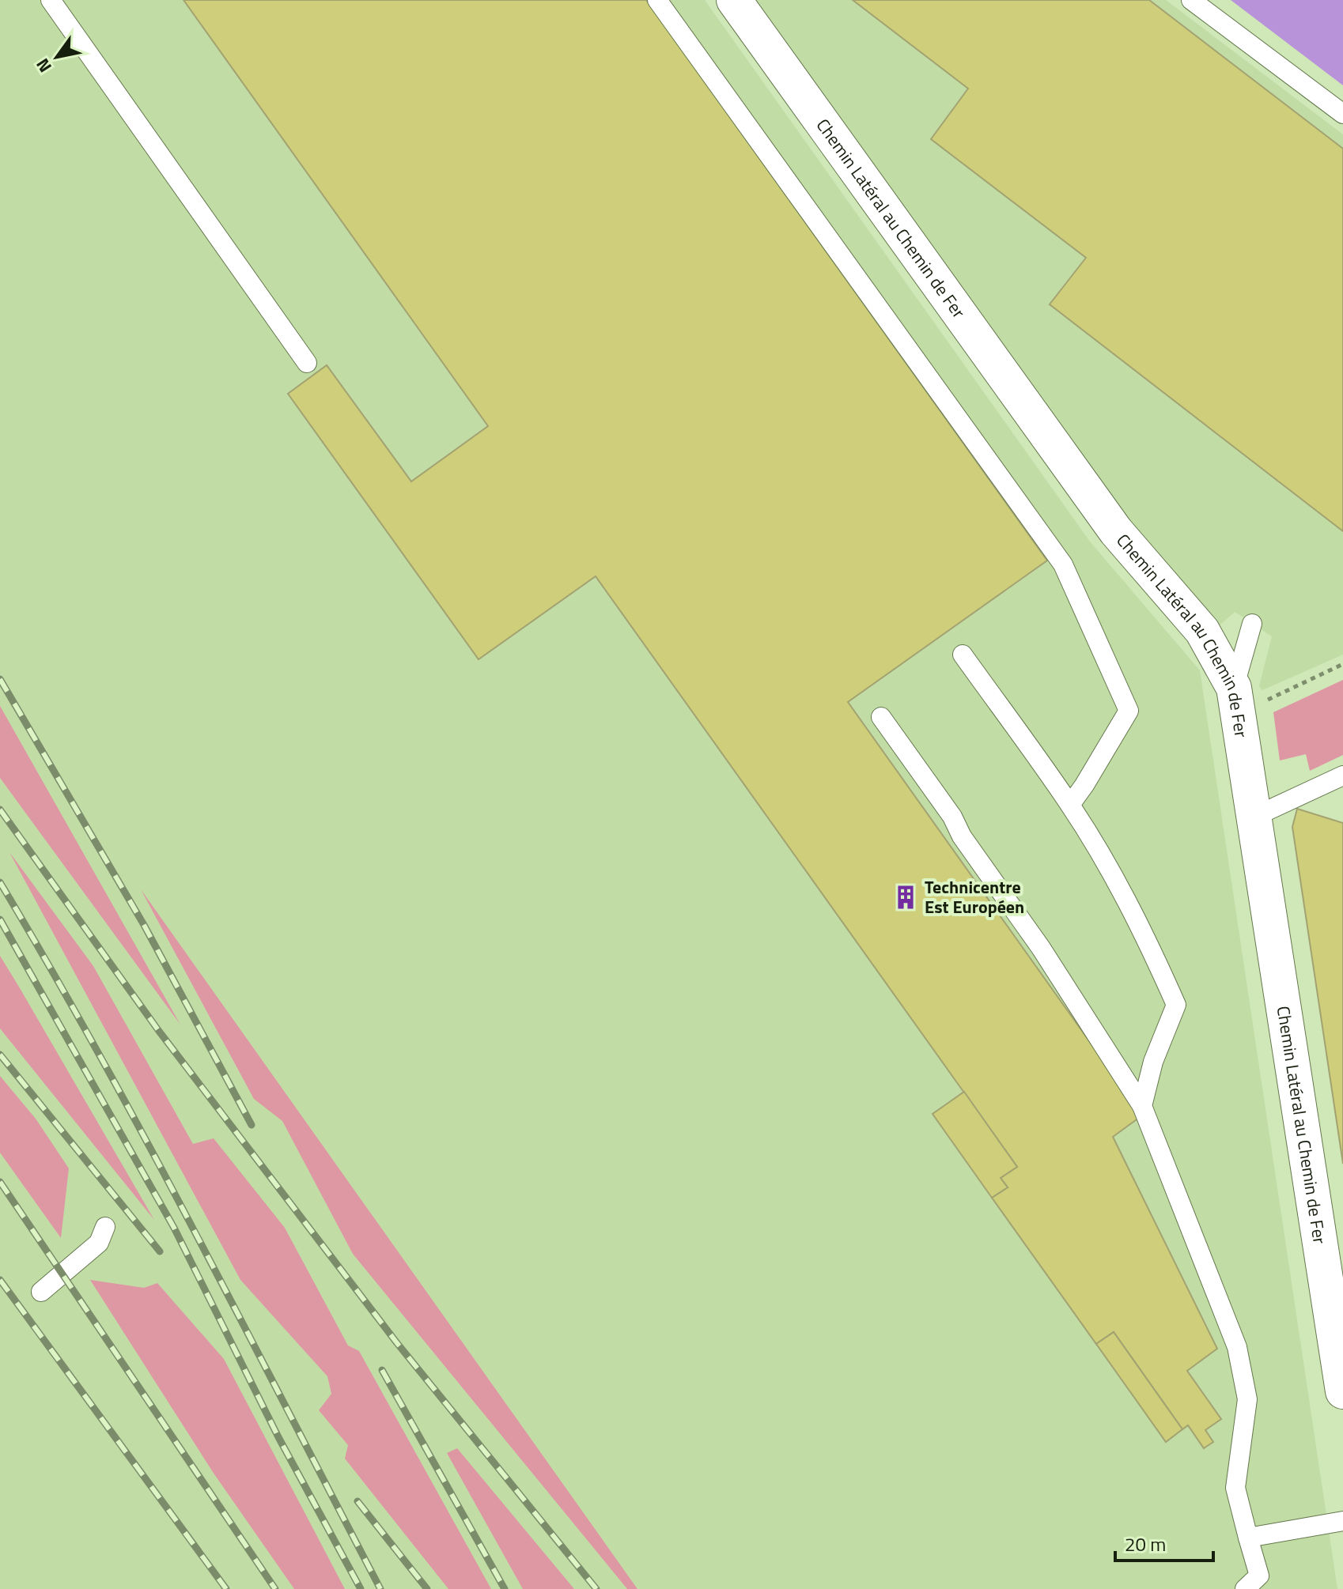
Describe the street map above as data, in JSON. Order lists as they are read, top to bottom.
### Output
{
  "streets": {
    "street": ["Chemin Latéral au Chemin de Fer"]
  },
  "places": {
    "building": ["Technicentre Est Européen"]
  },
  "scale_bar": "20 m",
  "north": "bottom left"
}
